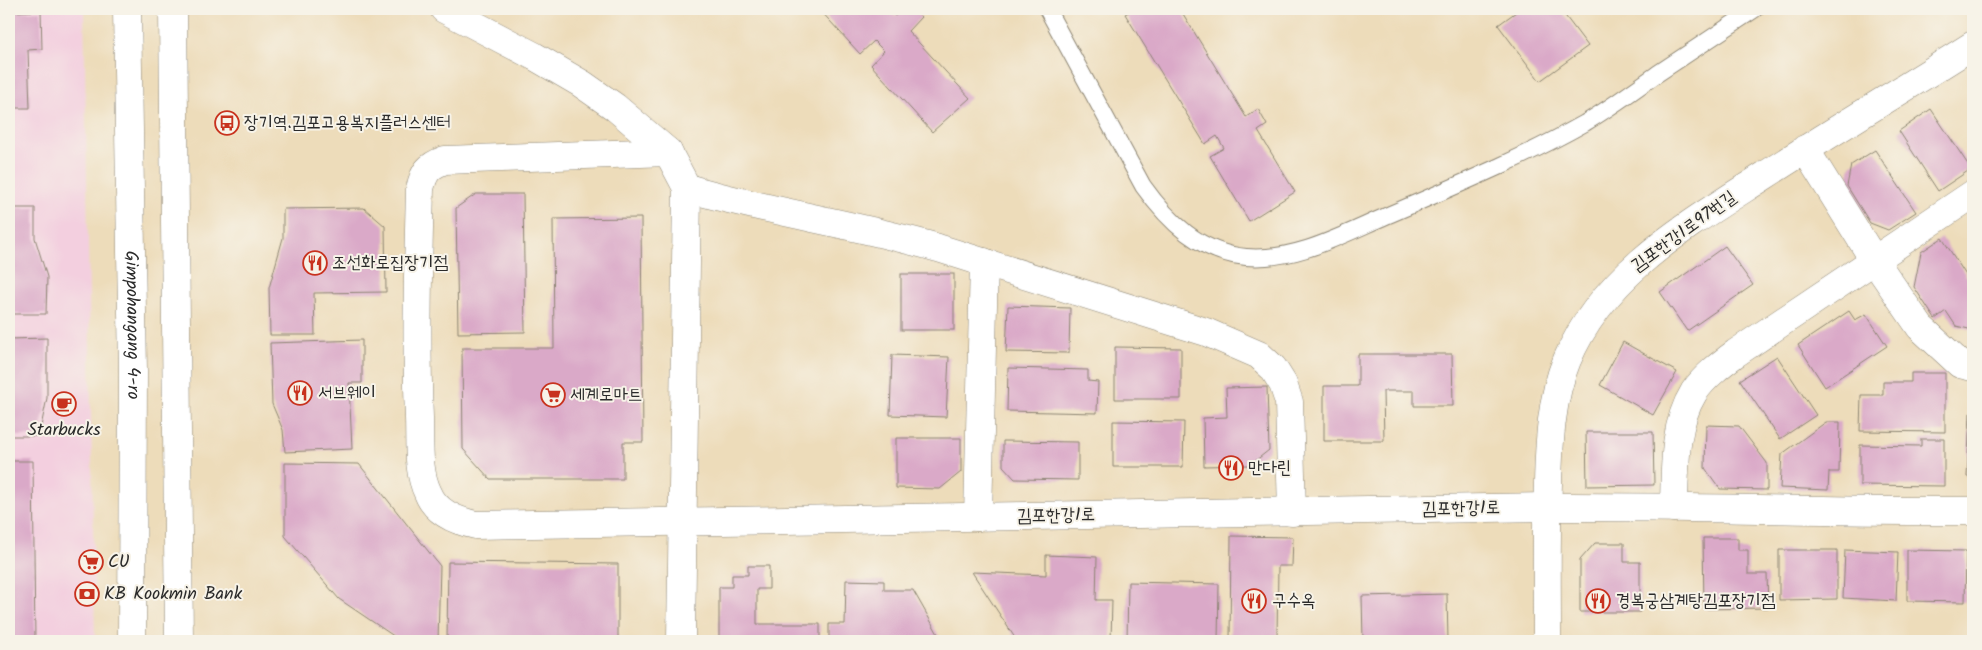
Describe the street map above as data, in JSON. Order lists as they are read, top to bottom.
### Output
{
  "streets": {
    "street": ["김포한강1로97번길", "Gimpohangang 4-ro", "김포한강1로"]
  },
  "crossings": [
    ["김포한강1로97번길", "김포한강1로"]
  ],
  "places": {
    "bus stop": ["장기역.김포고용복지플러스센터"],
    "restaurant": [
      "조선화로집장기점",
      "서브웨이",
      "만다린",
      "구수옥",
      "경복궁삼계탕김포장기점"
    ],
    "supermarket": ["세계로마트", "CU"],
    "cafe": ["Starbucks"],
    "bank": ["KB Kookmin Bank"]
  }
}
